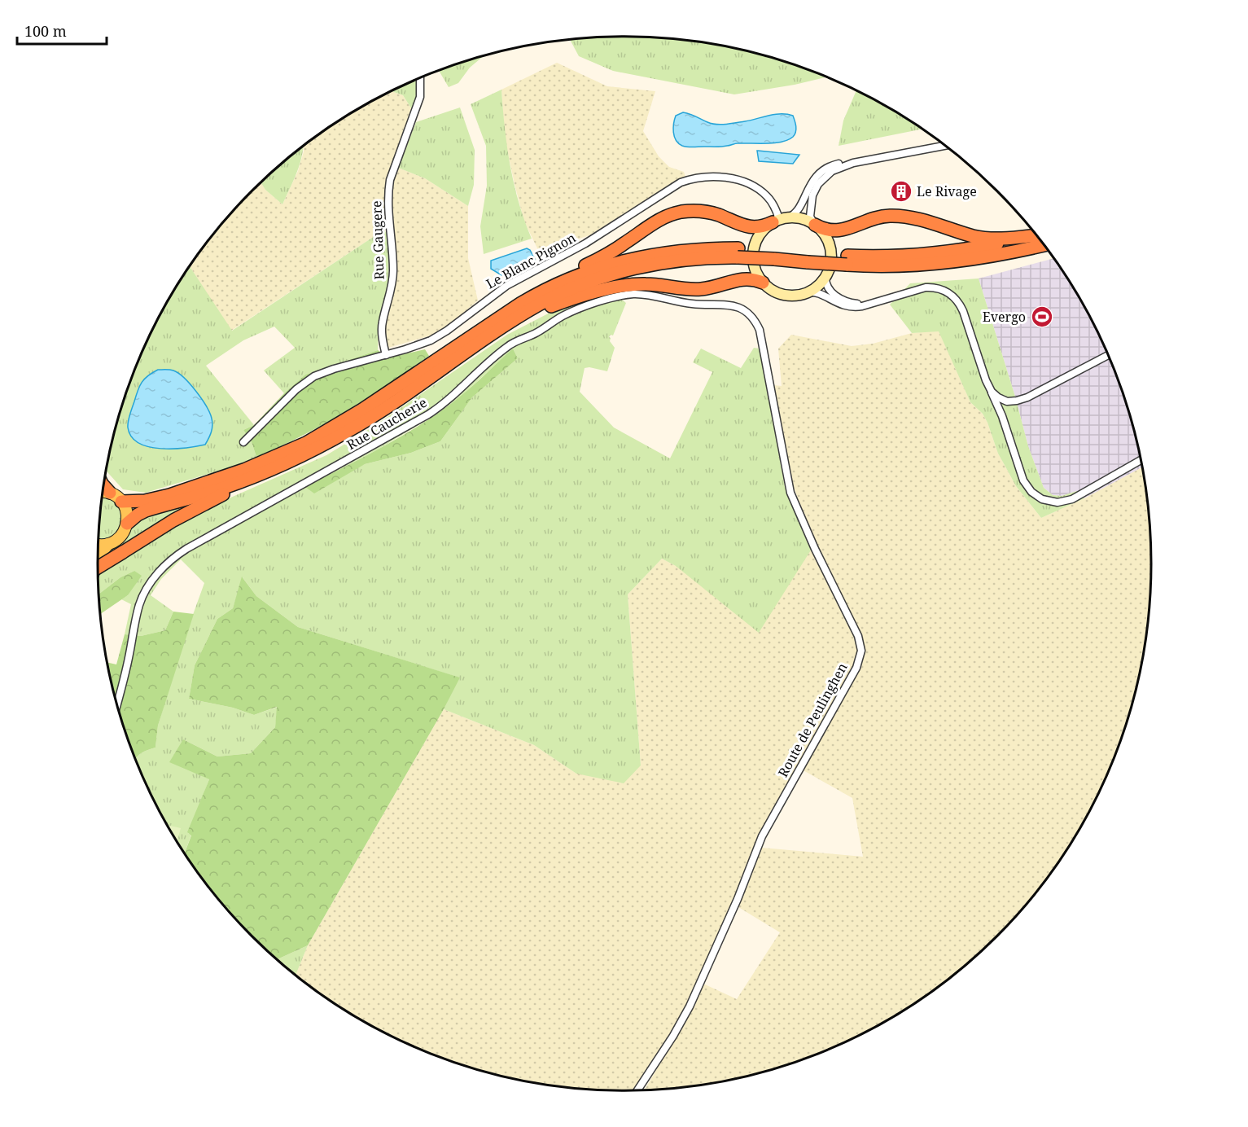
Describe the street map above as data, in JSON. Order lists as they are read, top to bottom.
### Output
{
  "streets": {
    "street": [
      "Rue Gaugere",
      "Le Blanc Pignon",
      "Rue Caucherie",
      "Route de Peulinghen"
    ]
  },
  "crossings": [
    ["Rue Gaugere", "Le Blanc Pignon"],
    ["Rue Caucherie", "Route de Peulinghen"]
  ],
  "places": {
    "building": ["Le Rivage"],
    "sports": ["Evergo"]
  },
  "scale_bar": "100 m"
}
